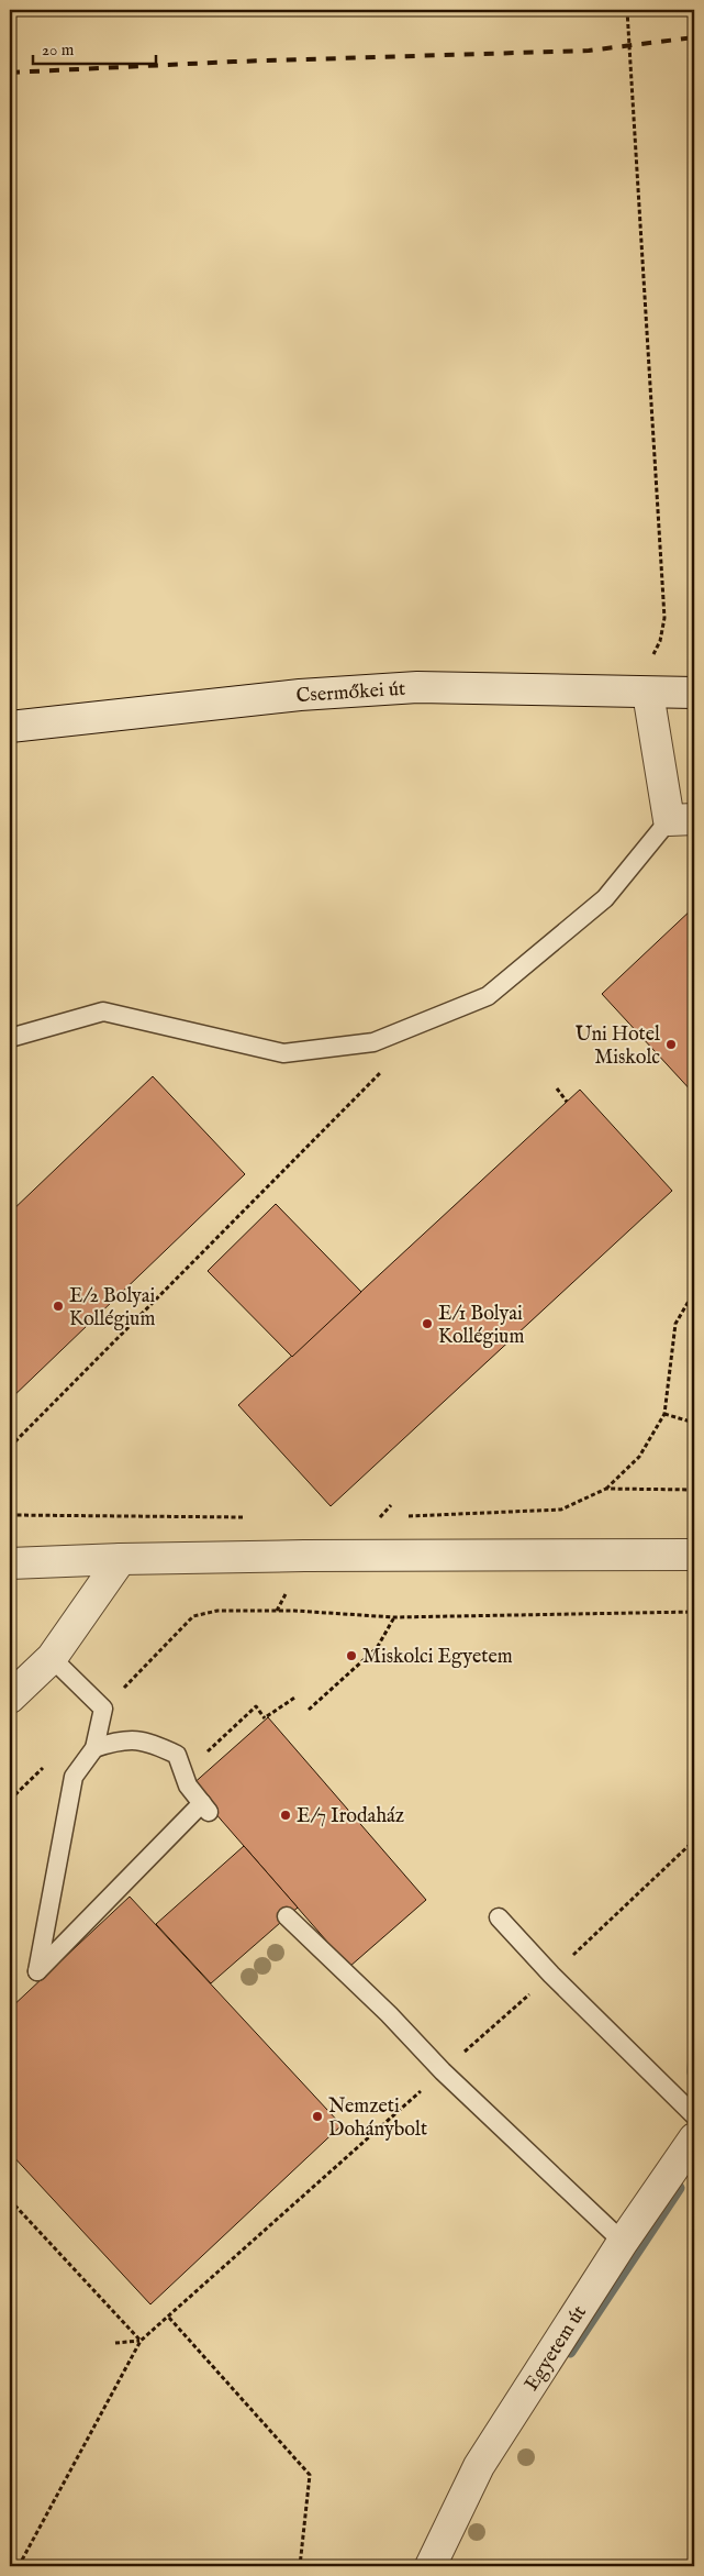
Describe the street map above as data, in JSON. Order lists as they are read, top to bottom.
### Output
{
  "streets": {
    "street": ["Csermőkei út", "Egyetem út"]
  },
  "places": [
    "Uni Hotel Miskolc",
    "E/2 Bolyai Kollégium",
    "E/1 Bolyai Kollégium",
    "Miskolci Egyetem",
    "E/7 Irodaház",
    "Nemzeti Dohánybolt"
  ],
  "scale_bar": "20 m"
}
